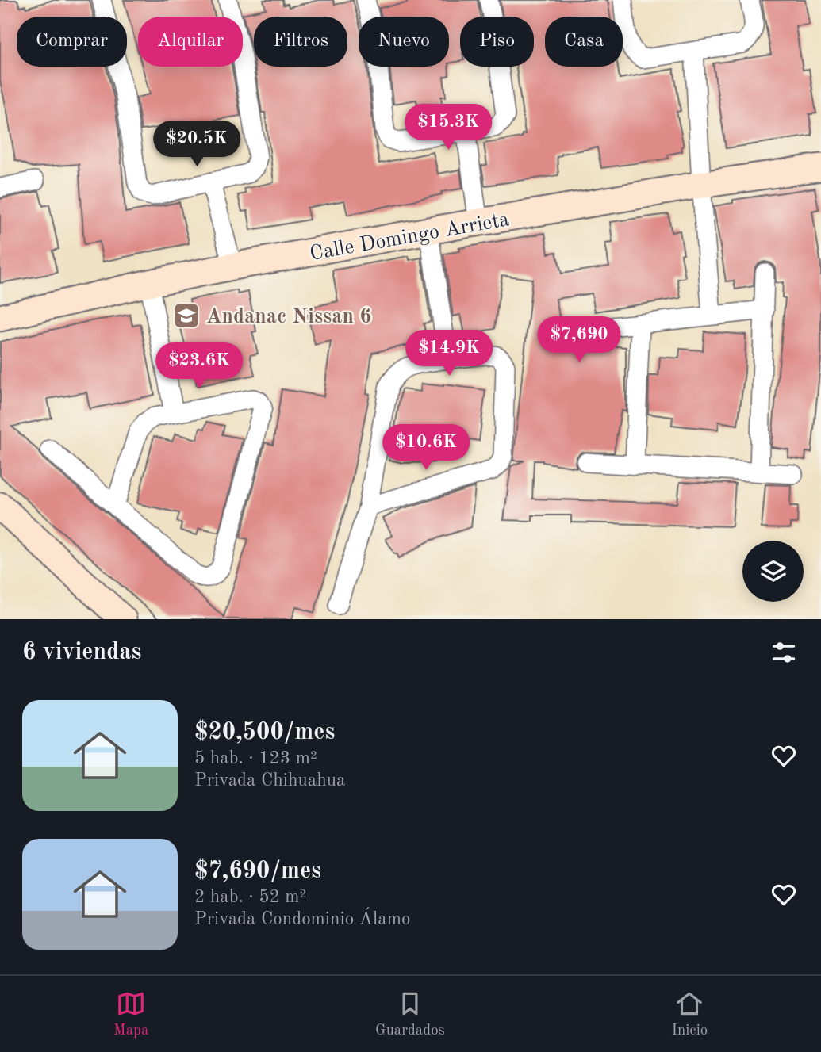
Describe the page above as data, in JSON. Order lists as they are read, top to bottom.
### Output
{
  "streets": {
    "street": ["Calle Domingo Arrieta"]
  },
  "places": {
    "school or university": ["Andanac Nissan 6"]
  },
  "page": {
    "chip": [
      "Comprar",
      "Alquilar",
      "Filtros",
      "Nuevo",
      "Piso",
      "Casa"
    ],
    "price": [
      "$15.3K",
      "$20.5K",
      "$7,690",
      "$14.9K",
      "$23.6K",
      "$10.6K"
    ],
    "heading": "6 viviendas",
    "list": [
      {
        "name": "$20,500/mes",
        "note": "5 hab. · 123 m² · Privada Chihuahua"
      },
      {
        "name": "$7,690/mes",
        "note": "2 hab. · 52 m² · Privada Condominio Álamo"
      }
    ],
    "tabs": ["Mapa", "Guardados", "Inicio"]
  }
}
